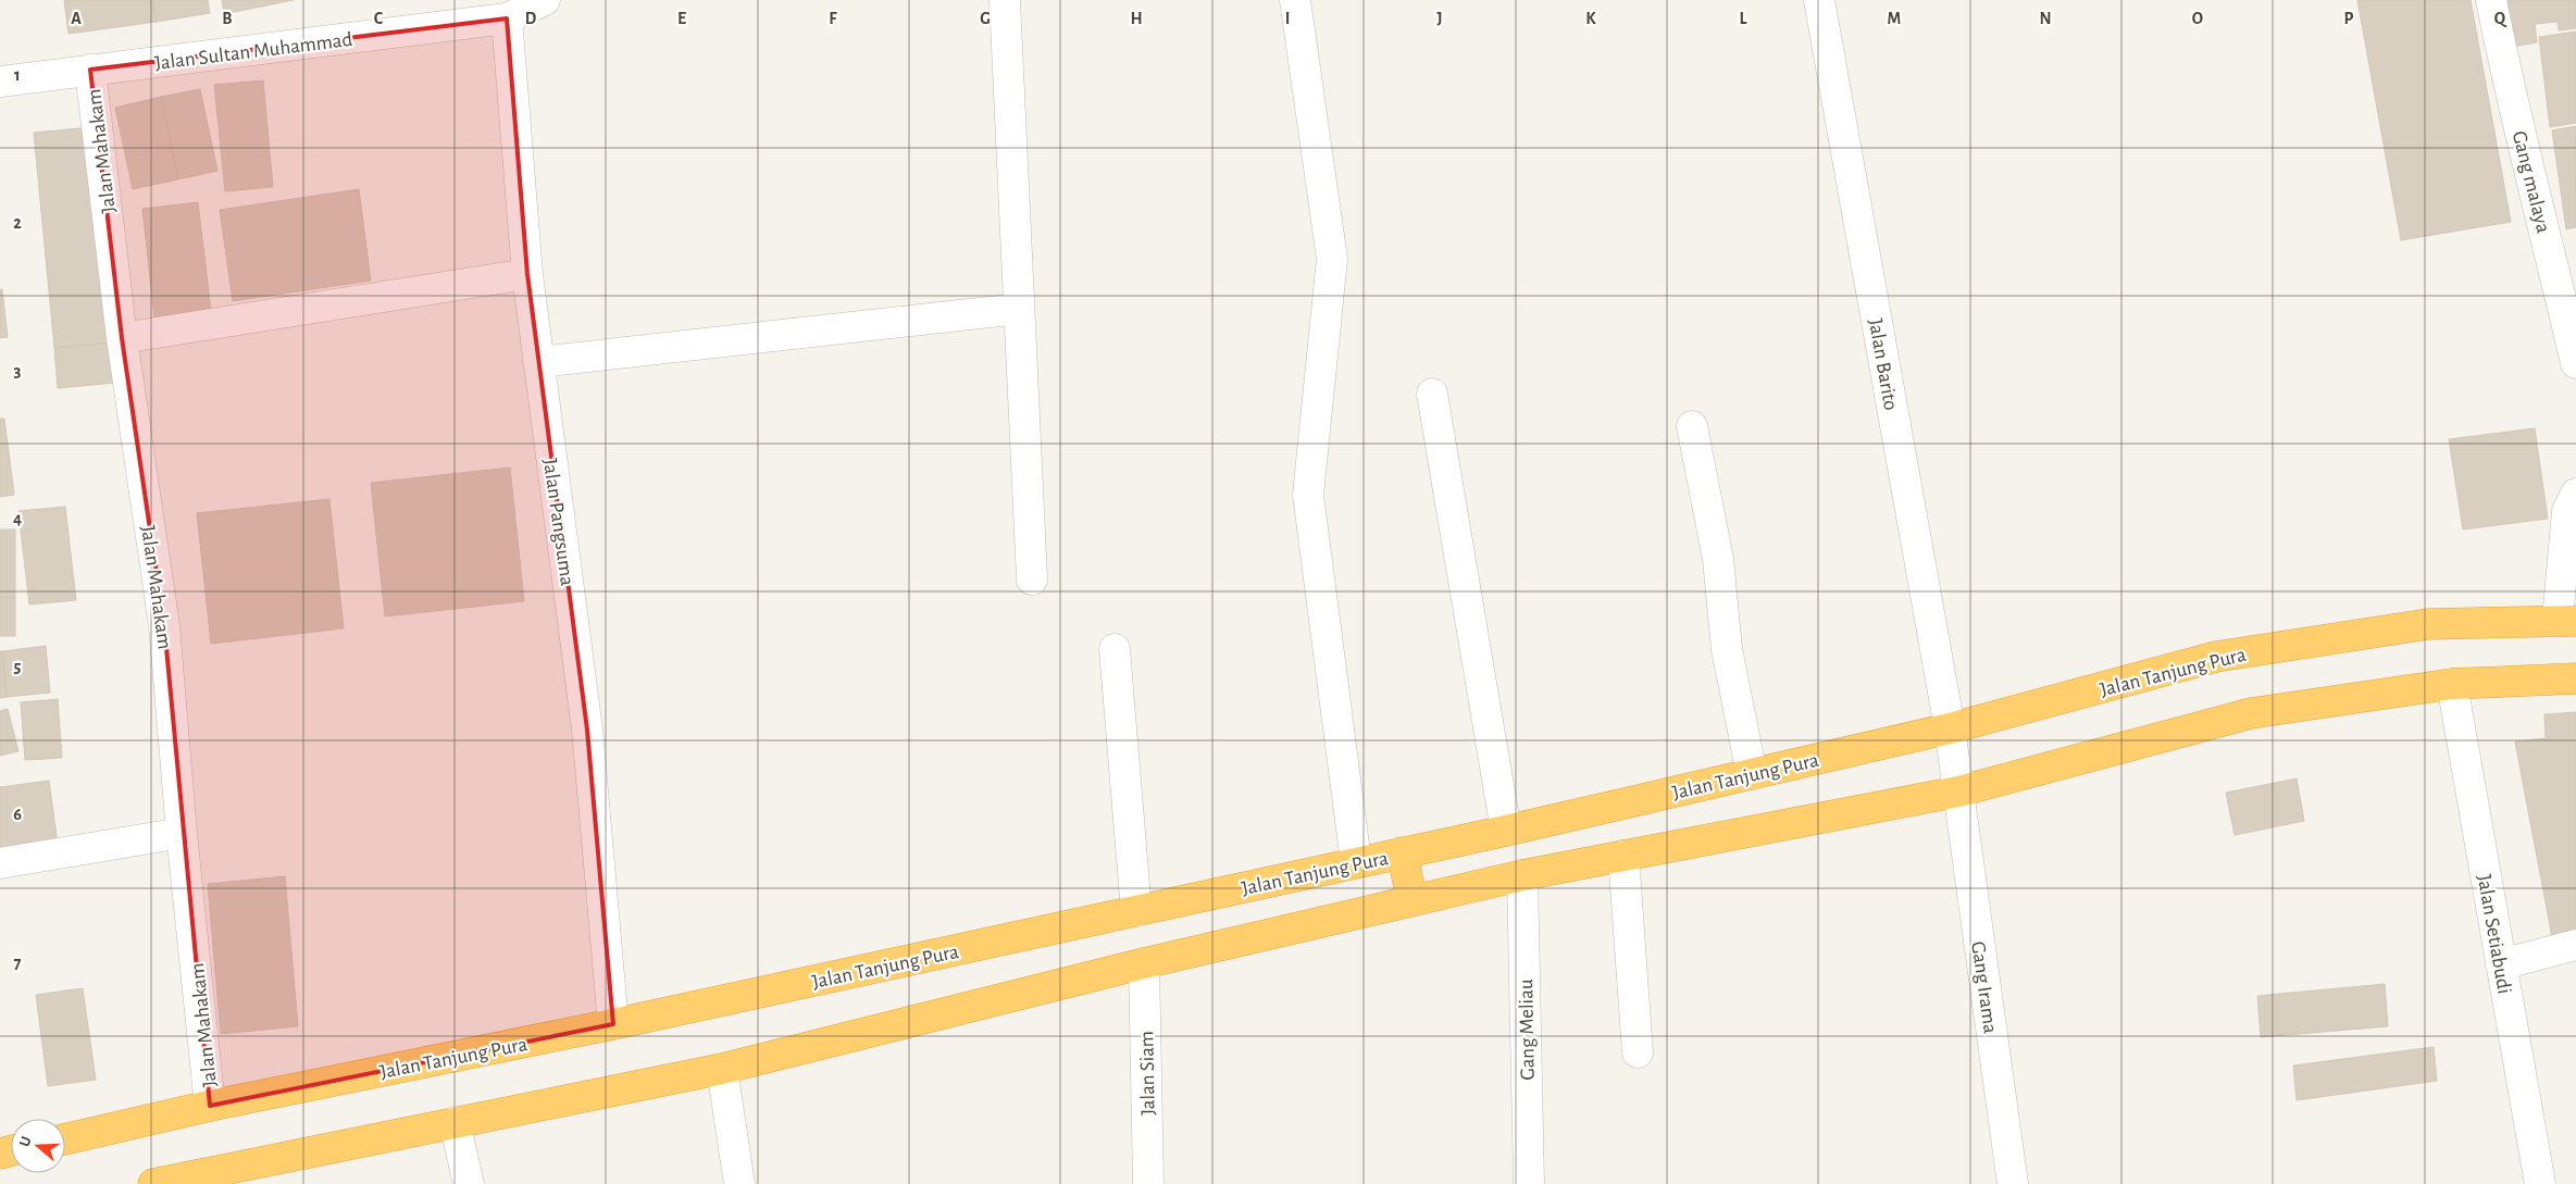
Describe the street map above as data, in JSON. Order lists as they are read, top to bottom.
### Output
{
  "streets": {
    "highway": ["Jalan Tanjung Pura"],
    "street": [
      "Jalan Sultan Muhammad",
      "Jalan Mahakam",
      "Gang malaya",
      "Jalan Barito",
      "Jalan Pangsuma",
      "Jalan Setiabudi",
      "Gang Irama",
      "Gang Meliau",
      "Jalan Siam"
    ]
  },
  "crossings": [
    ["Jalan Sultan Muhammad", "Jalan Mahakam"],
    ["Jalan Sultan Muhammad", "Jalan Pangsuma"],
    ["Jalan Mahakam", "Jalan Tanjung Pura"],
    ["Jalan Barito", "Jalan Tanjung Pura"],
    ["Jalan Barito", "Gang Irama"],
    ["Jalan Pangsuma", "Jalan Tanjung Pura"]
  ],
  "north": "left",
  "grid": {
    "columns": [
      "A",
      "B",
      "C",
      "D",
      "E",
      "F",
      "G",
      "H",
      "I",
      "J",
      "K",
      "L",
      "M",
      "N",
      "O",
      "P",
      "Q"
    ],
    "rows": [
      "1",
      "2",
      "3",
      "4",
      "5",
      "6",
      "7"
    ]
  }
}
